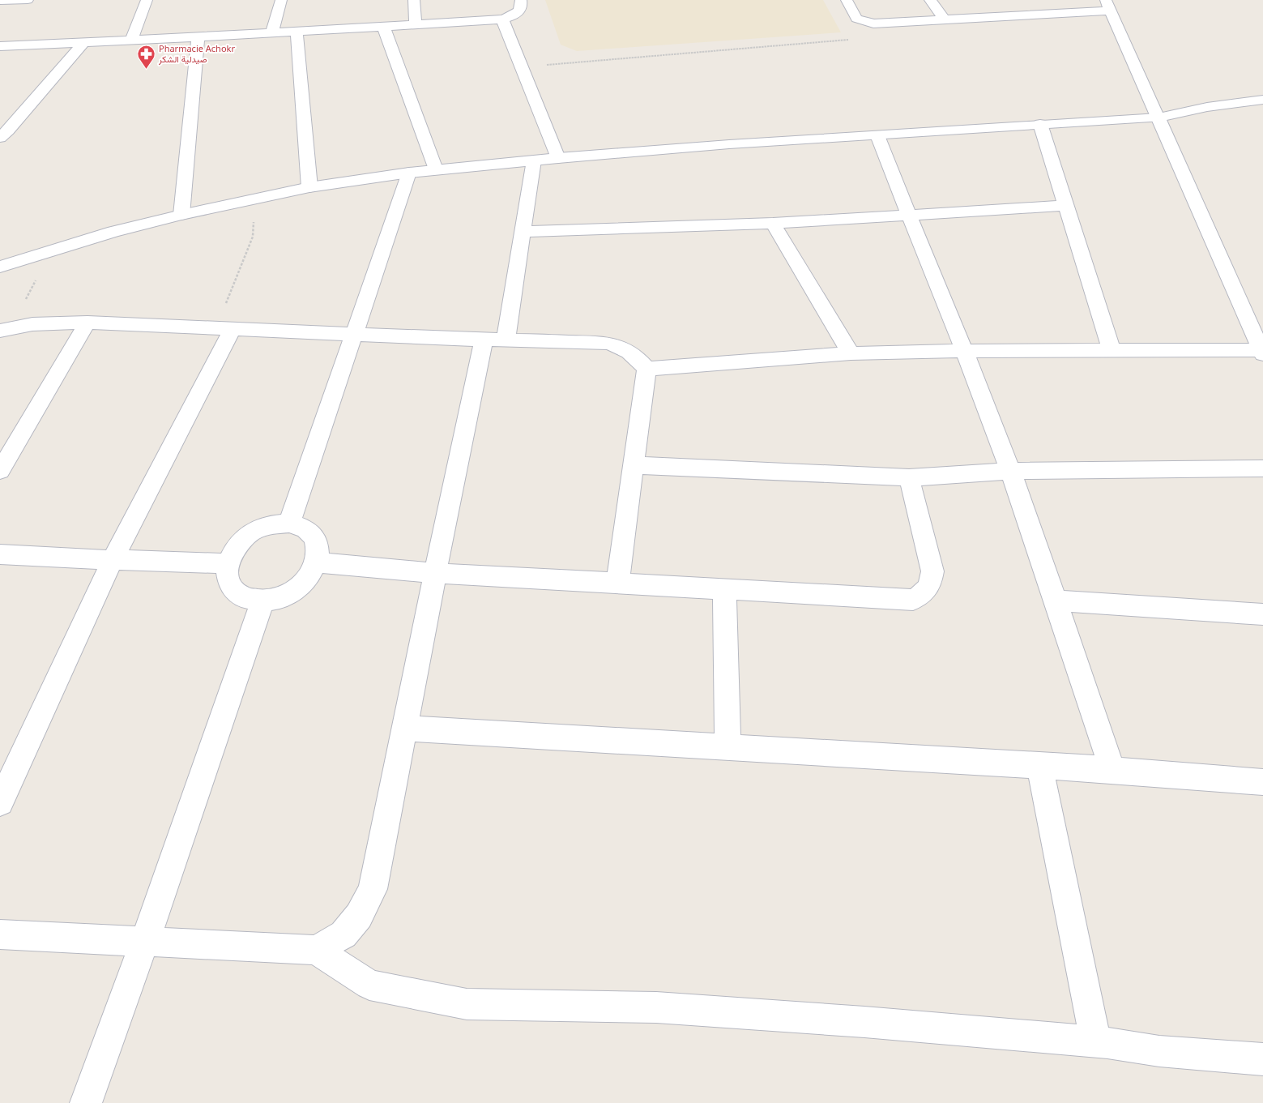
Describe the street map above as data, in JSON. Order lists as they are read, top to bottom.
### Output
{
  "places": {
    "pharmacy": ["Pharmacie Achokr صيدلية الشكر"]
  }
}
